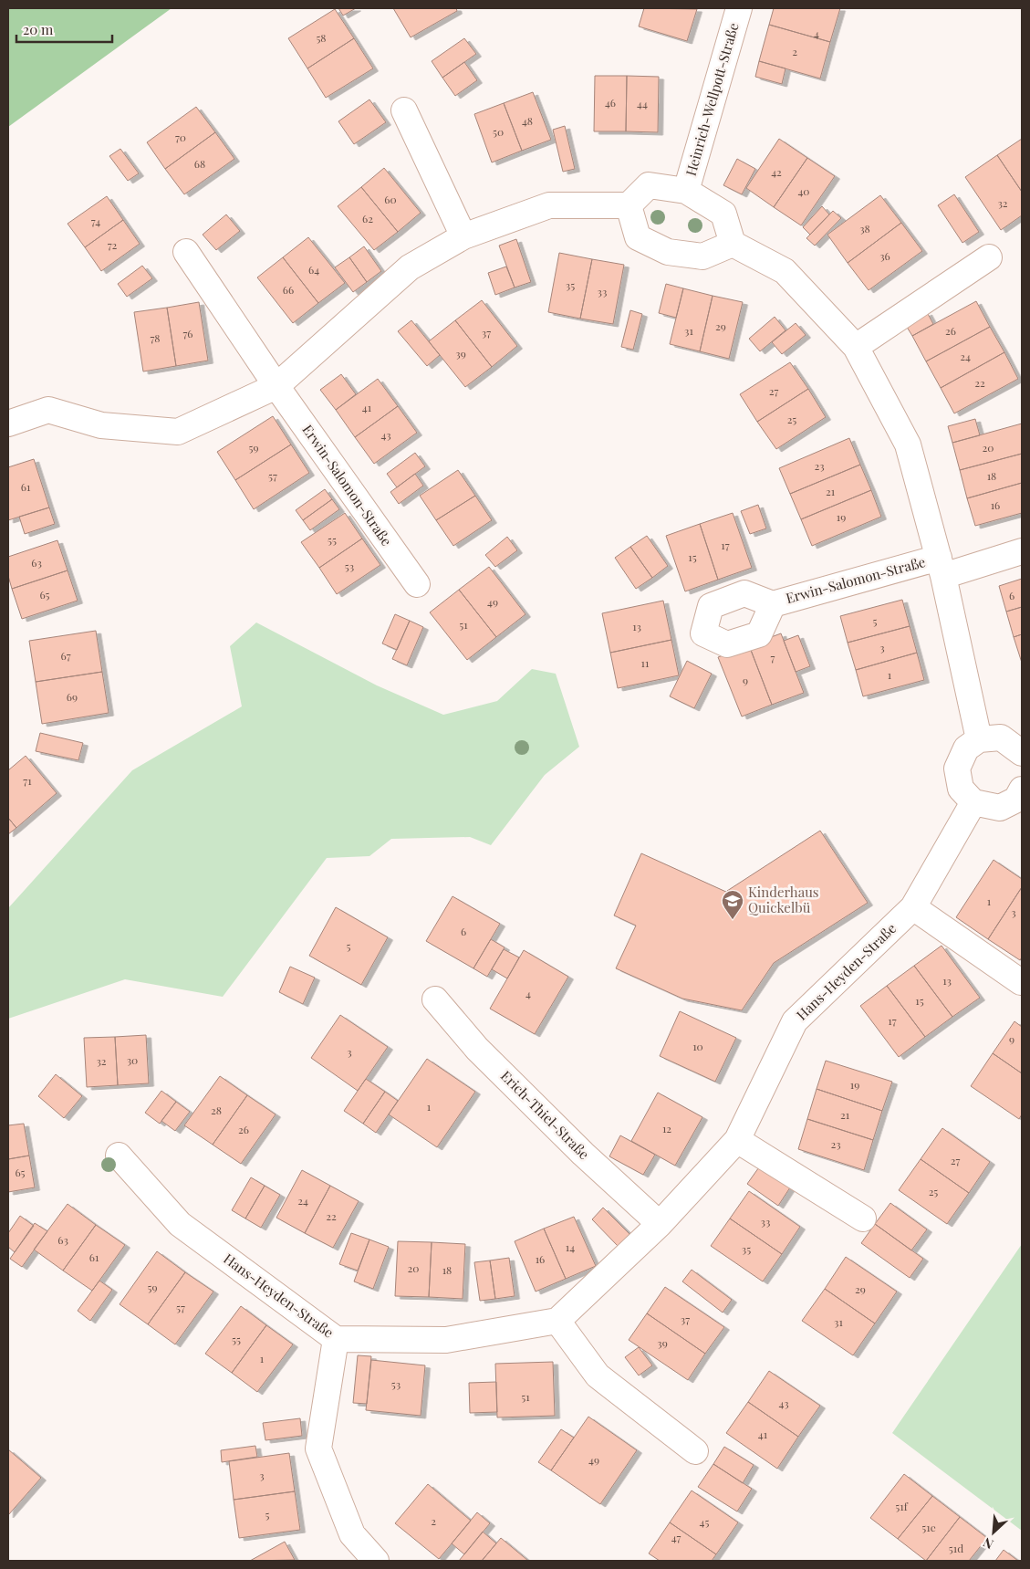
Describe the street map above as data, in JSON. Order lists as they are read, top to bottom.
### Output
{
  "streets": {
    "street": [
      "Heinrich-Wellpott-Straße",
      "Erwin-Salomon-Straße",
      "Hans-Heyden-Straße",
      "Erich-Thiel-Straße"
    ]
  },
  "crossings": [
    ["Hans-Heyden-Straße", "Erich-Thiel-Straße"]
  ],
  "places": {
    "school or university": ["Kinderhaus Quickelbü"]
  },
  "house_numbers": [
    "4",
    "58",
    "2",
    "46",
    "44",
    "48",
    "50",
    "70",
    "68",
    "42",
    "40",
    "60",
    "32",
    "62",
    "74",
    "38",
    "72",
    "36",
    "64",
    "35",
    "66",
    "33",
    "29",
    "31",
    "26",
    "37",
    "76",
    "78",
    "39",
    "24",
    "22",
    "27",
    "41",
    "25",
    "43",
    "59",
    "20",
    "23",
    "57",
    "18",
    "61",
    "21",
    "16",
    "19",
    "55",
    "17",
    "15",
    "63",
    "53",
    "65",
    "6",
    "49",
    "5",
    "51",
    "13",
    "3",
    "67",
    "7",
    "11",
    "1",
    "9",
    "69",
    "71",
    "1",
    "3",
    "6",
    "5",
    "13",
    "4",
    "15",
    "17",
    "9",
    "10",
    "3",
    "30",
    "32",
    "19",
    "1",
    "28",
    "21",
    "12",
    "26",
    "23",
    "27",
    "65",
    "25",
    "24",
    "22",
    "33",
    "63",
    "14",
    "35",
    "61",
    "16",
    "20",
    "18",
    "59",
    "29",
    "57",
    "37",
    "31",
    "55",
    "39",
    "1",
    "53",
    "51",
    "43",
    "41",
    "49",
    "3",
    "51f",
    "5",
    "2",
    "45",
    "51e",
    "47",
    "51d"
  ],
  "scale_bar": "20 m",
  "north": "bottom left"
}
